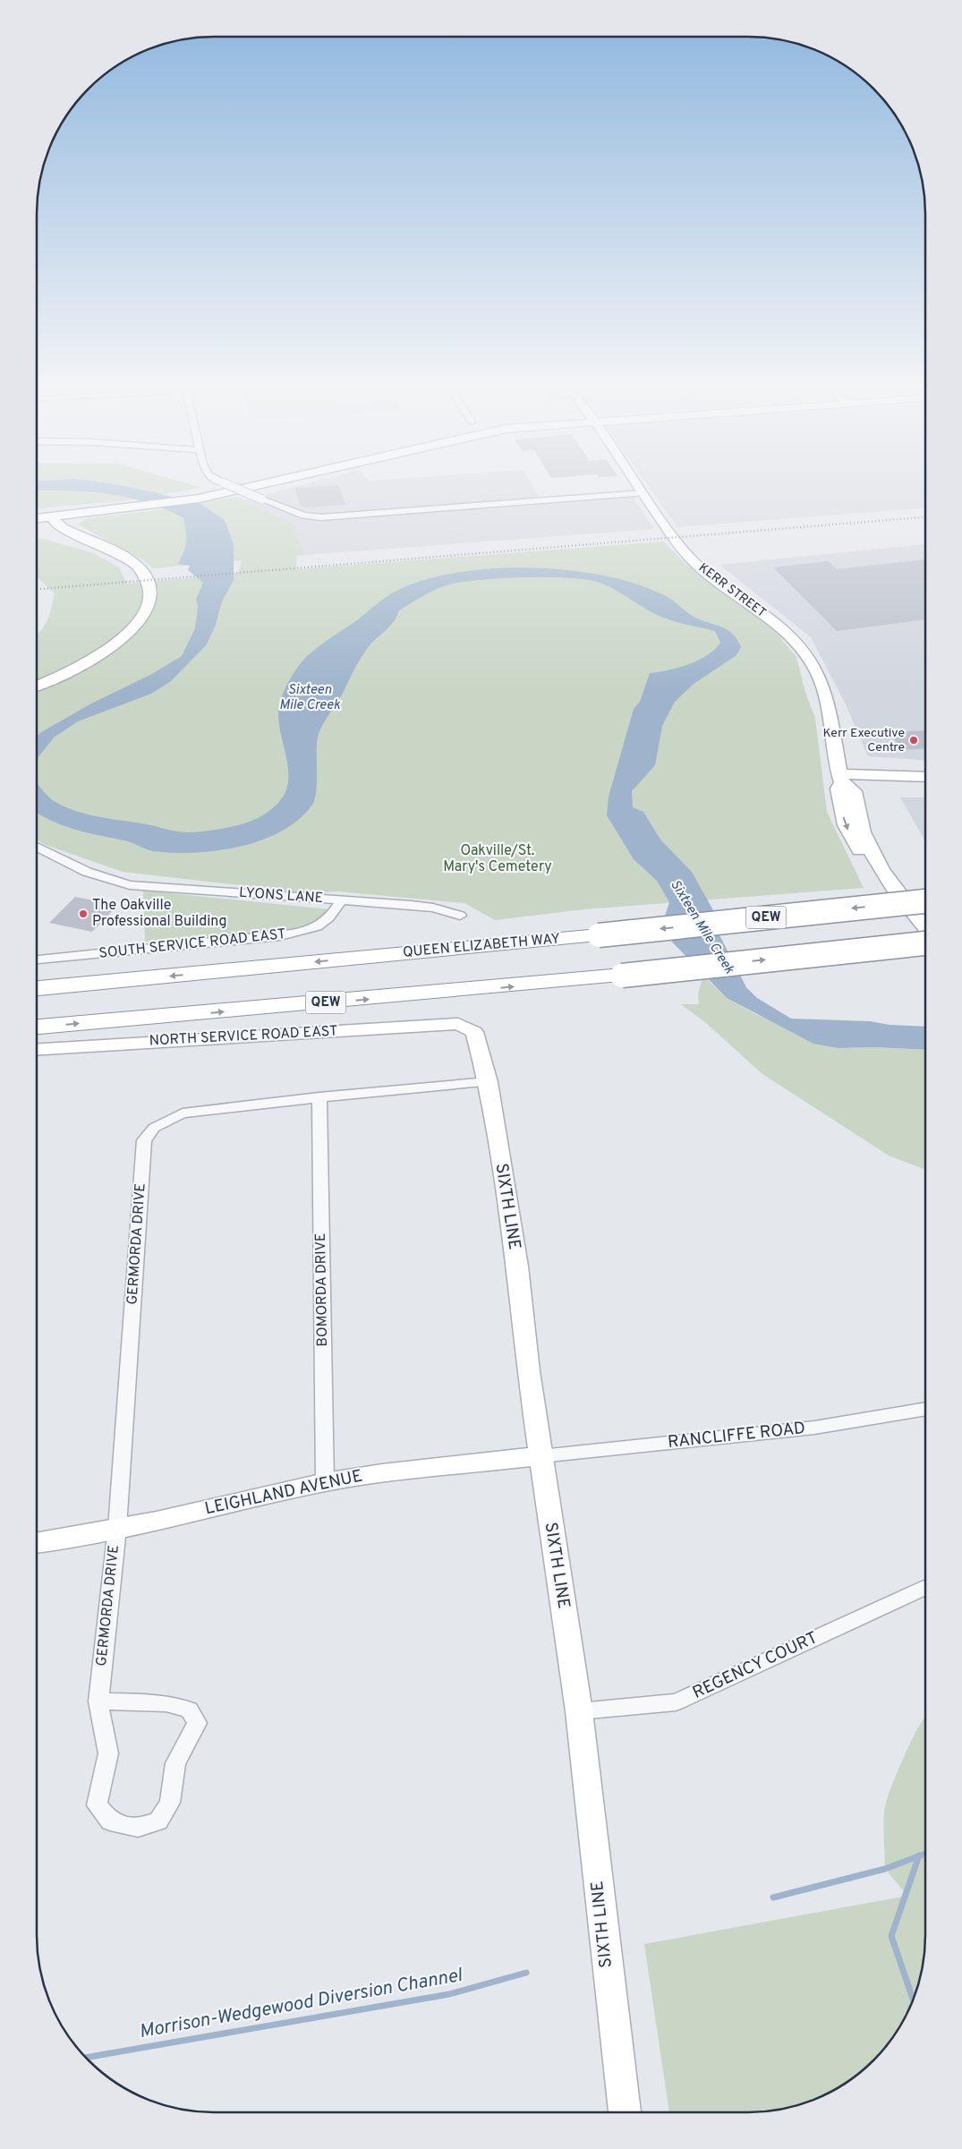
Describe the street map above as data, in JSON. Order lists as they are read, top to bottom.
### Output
{
  "streets": {
    "highway": ["QEW", "QUEEN ELIZABETH WAY"],
    "main road": [
      "KERR STREET",
      "NORTH SERVICE ROAD EAST",
      "SIXTH LINE",
      "LEIGHLAND AVENUE"
    ],
    "street": [
      "LYONS LANE",
      "SOUTH SERVICE ROAD EAST",
      "GERMORDA DRIVE",
      "BOMORDA DRIVE",
      "RANCLIFFE ROAD",
      "REGENCY COURT"
    ]
  },
  "crossings": [
    ["LYONS LANE", "SOUTH SERVICE ROAD EAST"],
    ["NORTH SERVICE ROAD EAST", "SIXTH LINE"],
    ["SIXTH LINE", "GERMORDA DRIVE"],
    ["SIXTH LINE", "RANCLIFFE ROAD"],
    ["SIXTH LINE", "LEIGHLAND AVENUE"],
    ["SIXTH LINE", "REGENCY COURT"],
    ["GERMORDA DRIVE", "BOMORDA DRIVE"],
    ["GERMORDA DRIVE", "LEIGHLAND AVENUE"],
    ["BOMORDA DRIVE", "LEIGHLAND AVENUE"],
    ["RANCLIFFE ROAD", "LEIGHLAND AVENUE"]
  ],
  "water": ["Sixteen Mile Creek", "Morrison-Wedgewood Diversion Channel"],
  "parks": ["Oakville/St. Mary's Cemetery"],
  "places": ["Kerr Executive Centre", "The Oakville Professional Building"]
}
